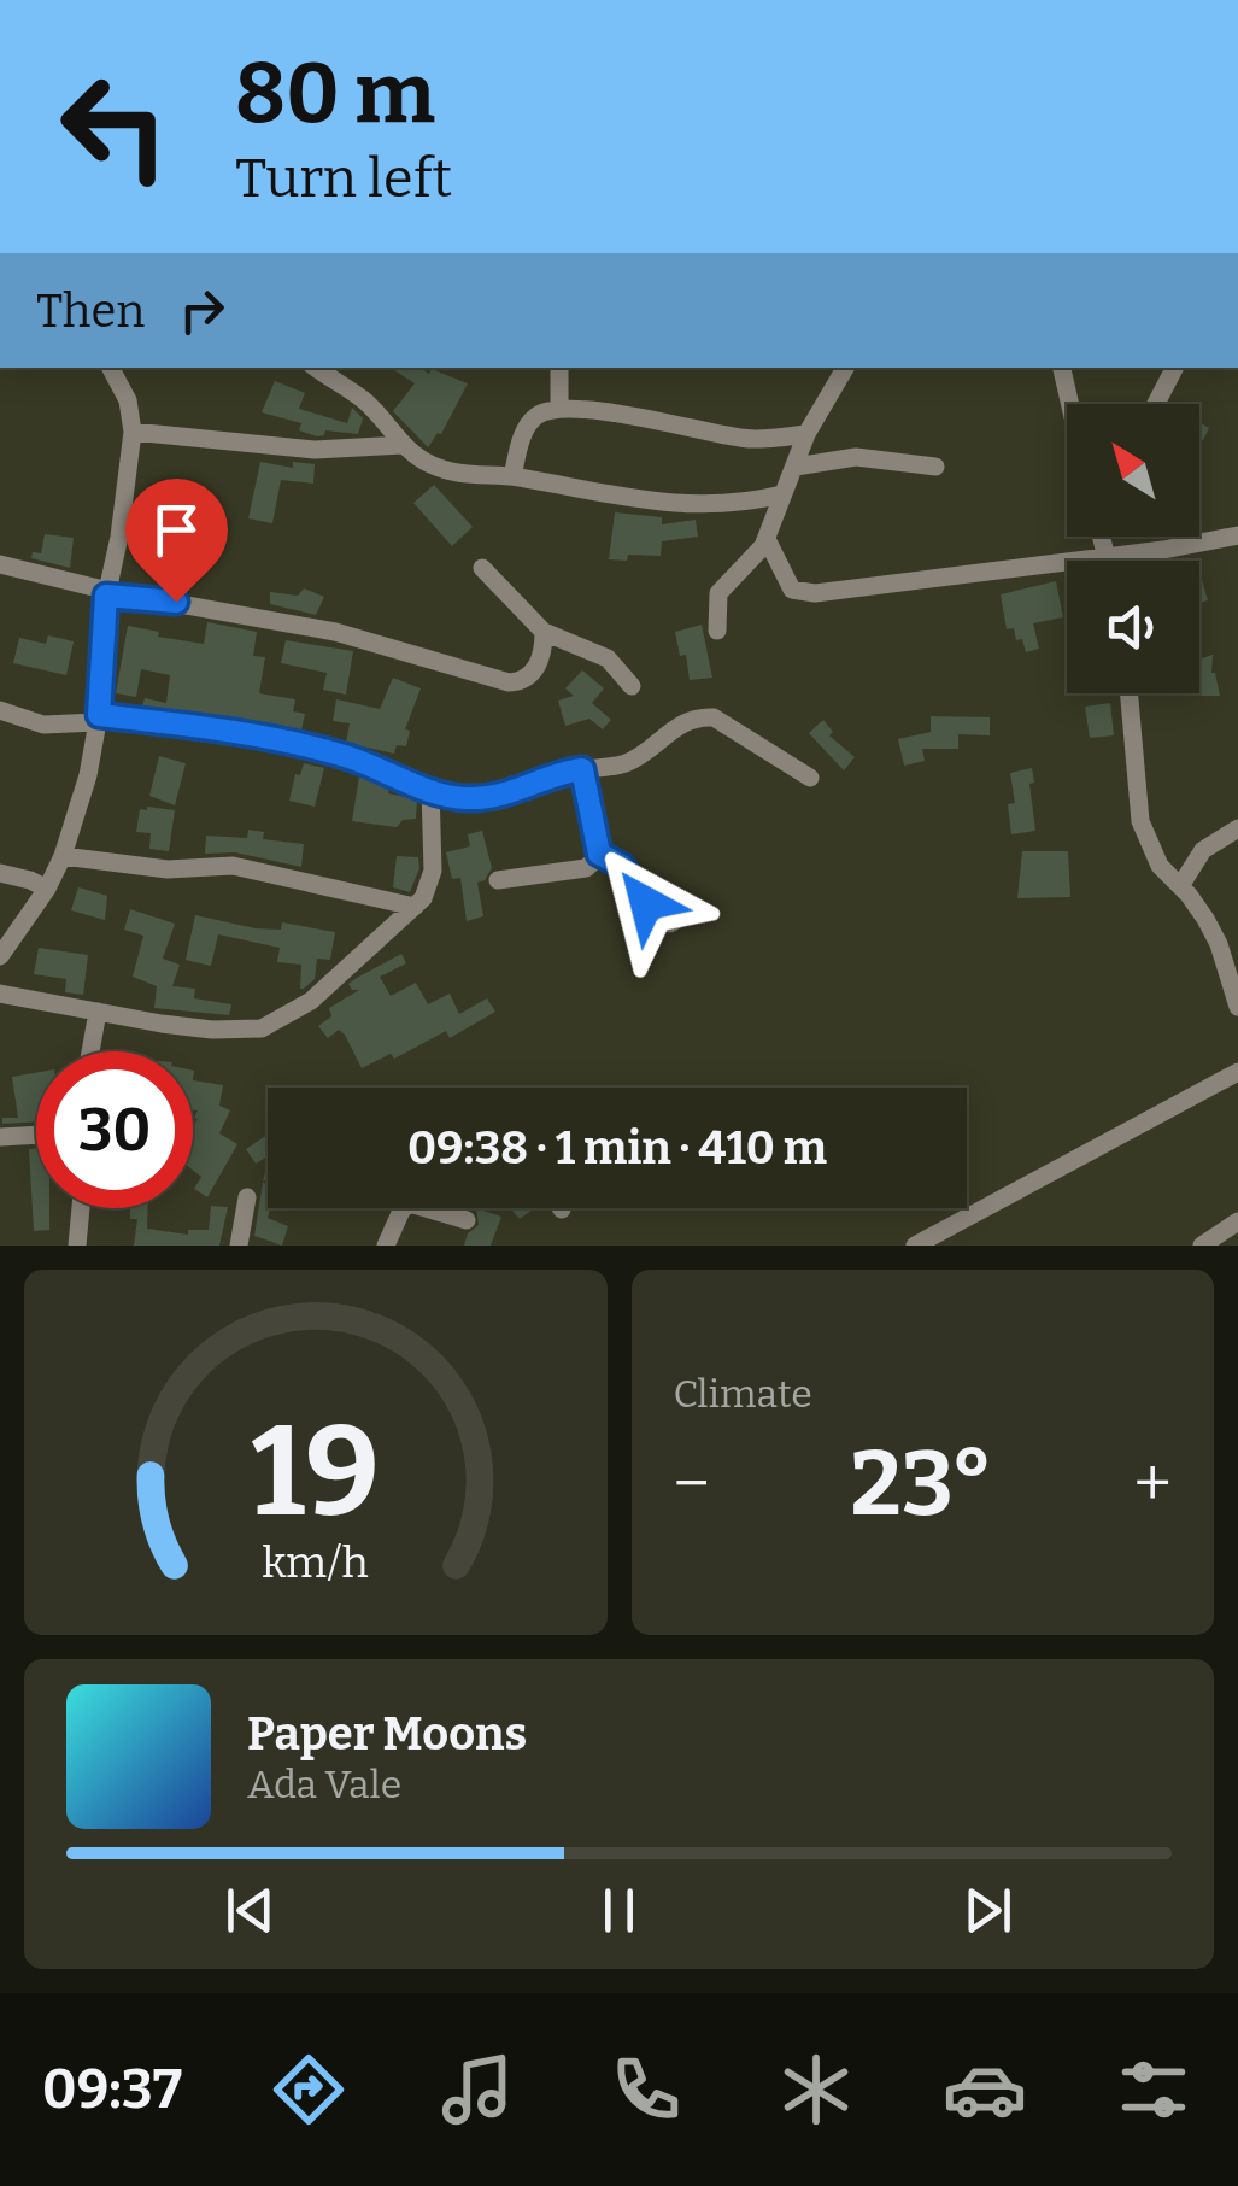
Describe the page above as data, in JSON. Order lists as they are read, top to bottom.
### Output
{
  "north": "top left",
  "page": {
    "turn": ["80 m", "Turn left"],
    "then": "Then",
    "limit": "30",
    "trip": "09:38 · 1 min · 410 m",
    "tile": "Climate",
    "heat": ["−", "23°", "+"],
    "song": ["Paper Moons", "Ada Vale"],
    "tabs": "09:37",
    "gauge": ["19", "km/h"]
  }
}
